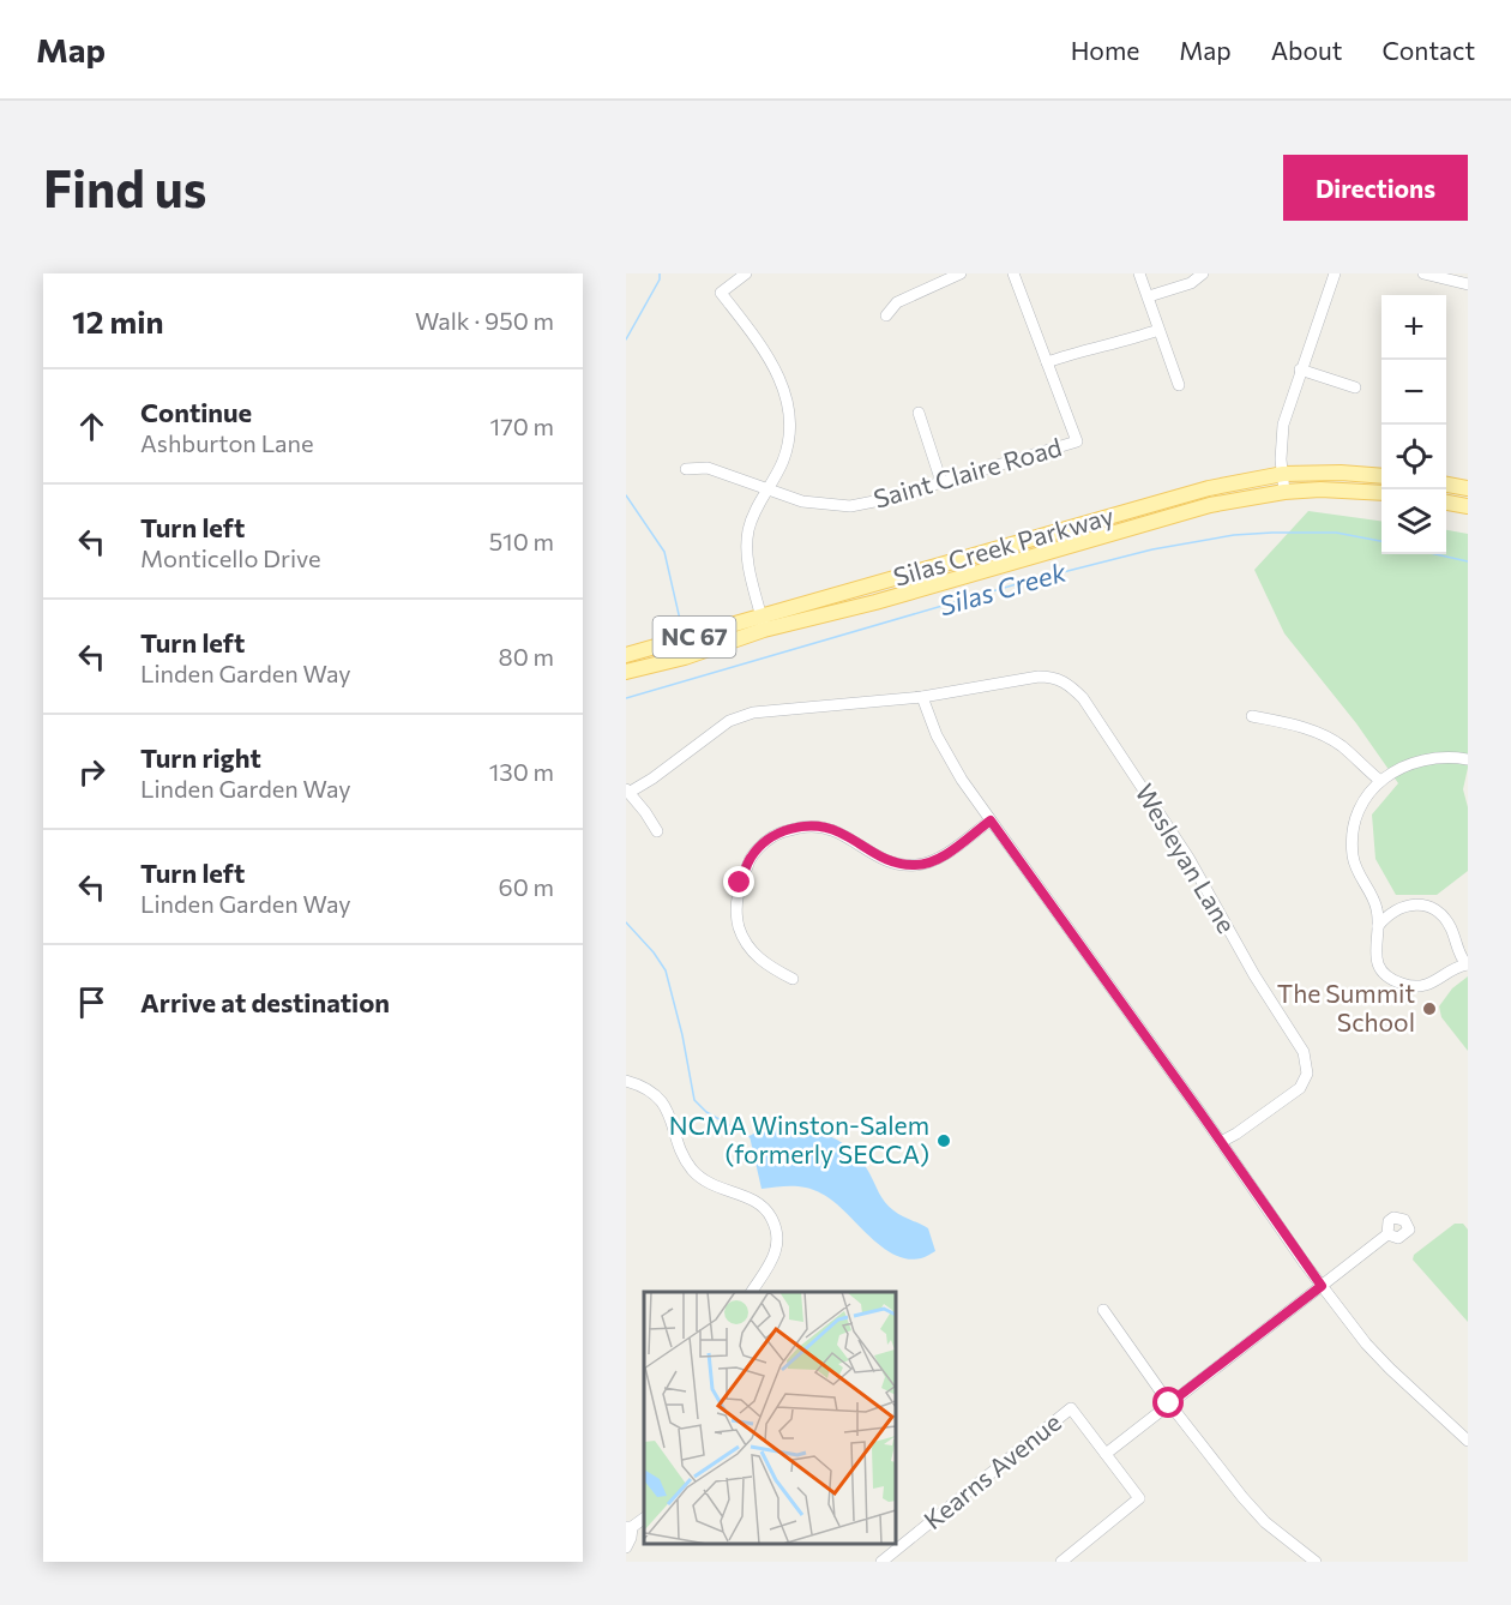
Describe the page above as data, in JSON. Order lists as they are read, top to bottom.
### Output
{
  "streets": {
    "main road": ["Silas Creek Parkway", "NC 67"],
    "street": ["Saint Claire Road", "Wesleyan Lane", "Kearns Avenue"]
  },
  "water": ["Silas Creek"],
  "places": ["The Summit School", "NCMA Winston-Salem (formerly SECCA)"],
  "page": {
    "header": "Map",
    "nav": [
      "Home",
      "Map",
      "About",
      "Contact"
    ],
    "buttons": "Directions",
    "title": "Find us",
    "heading": ["12 min", "Walk · 950 m"],
    "map_buttons": ["+", "−"],
    "list": [
      ["Continue", "Ashburton Lane", "170 m"],
      ["Turn left", "Monticello Drive", "510 m"],
      ["Turn left", "Linden Garden Way", "80 m"],
      ["Turn right", "Linden Garden Way", "130 m"],
      ["Turn left", "Linden Garden Way", "60 m"],
      "Arrive at destination"
    ]
  }
}
